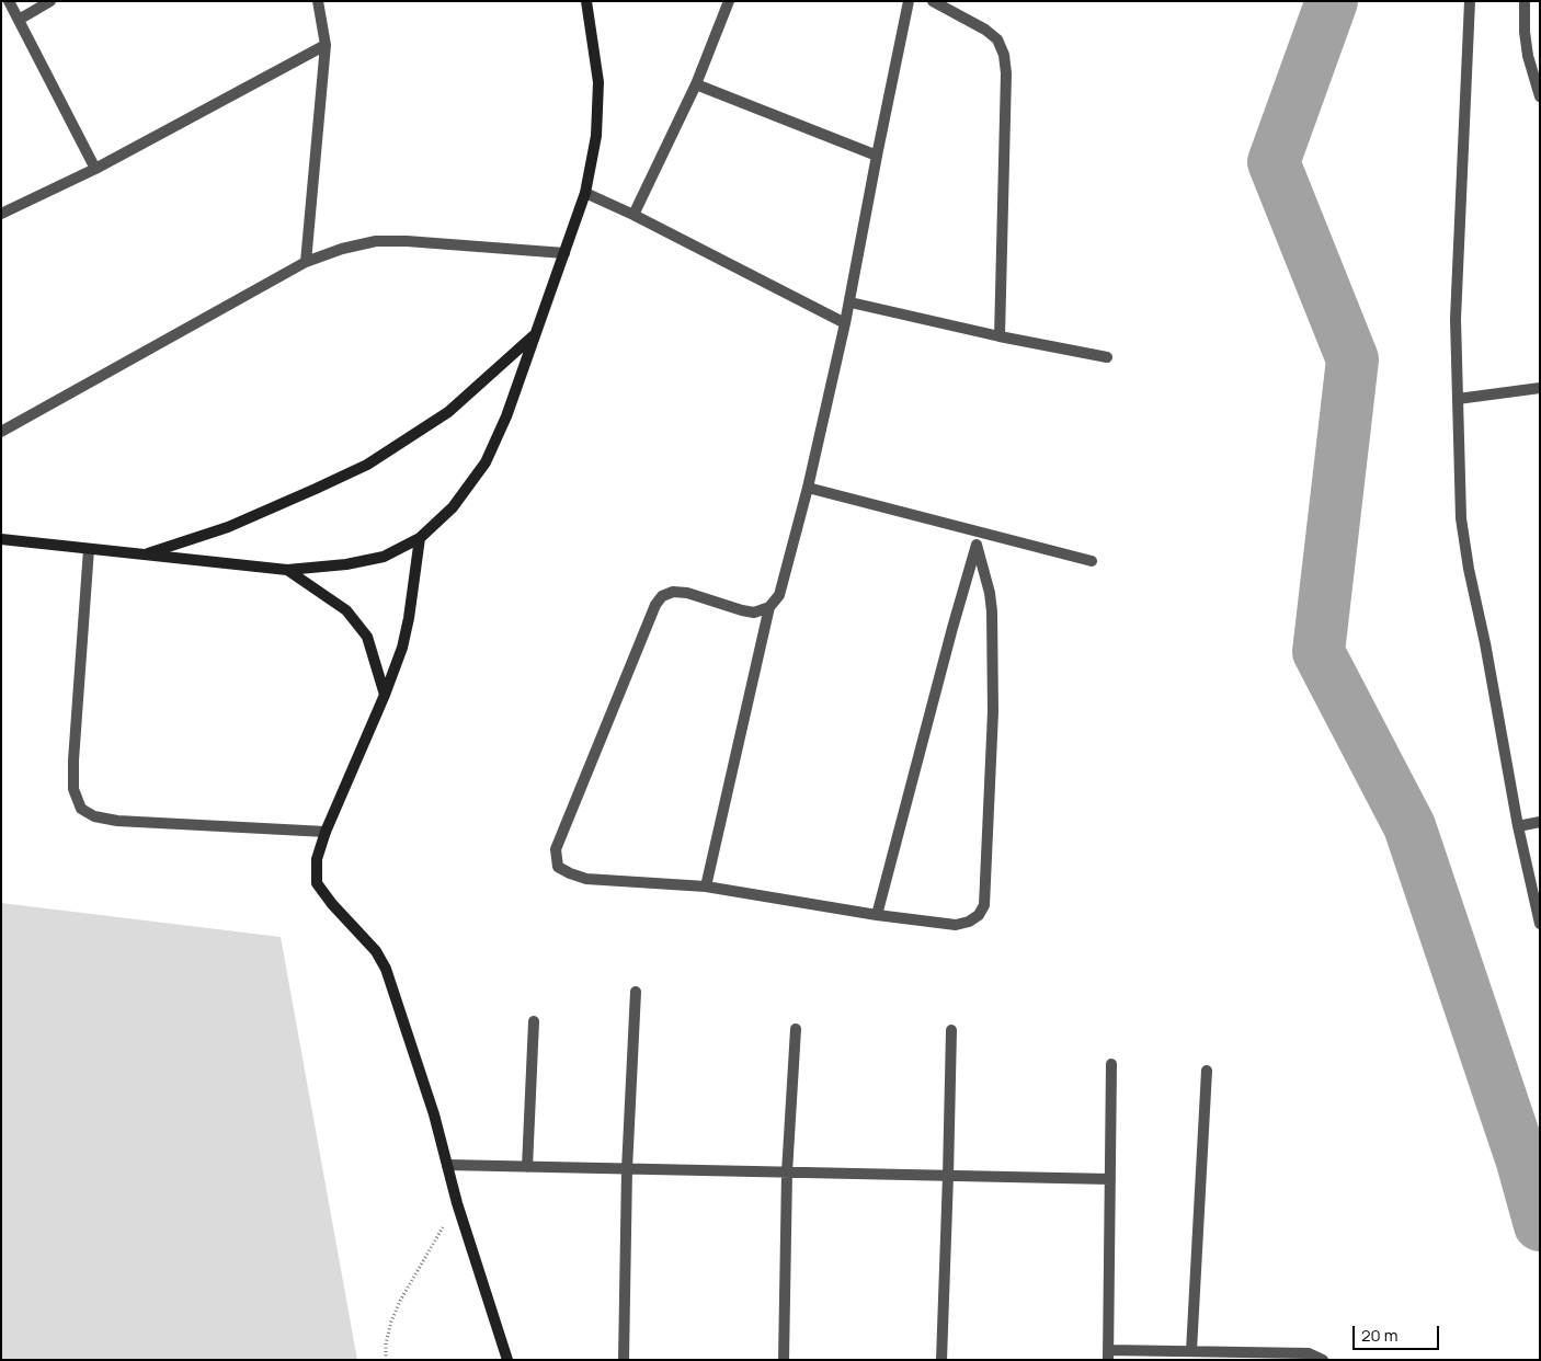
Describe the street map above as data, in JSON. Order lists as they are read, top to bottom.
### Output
{
  "scale_bar": "20 m"
}
